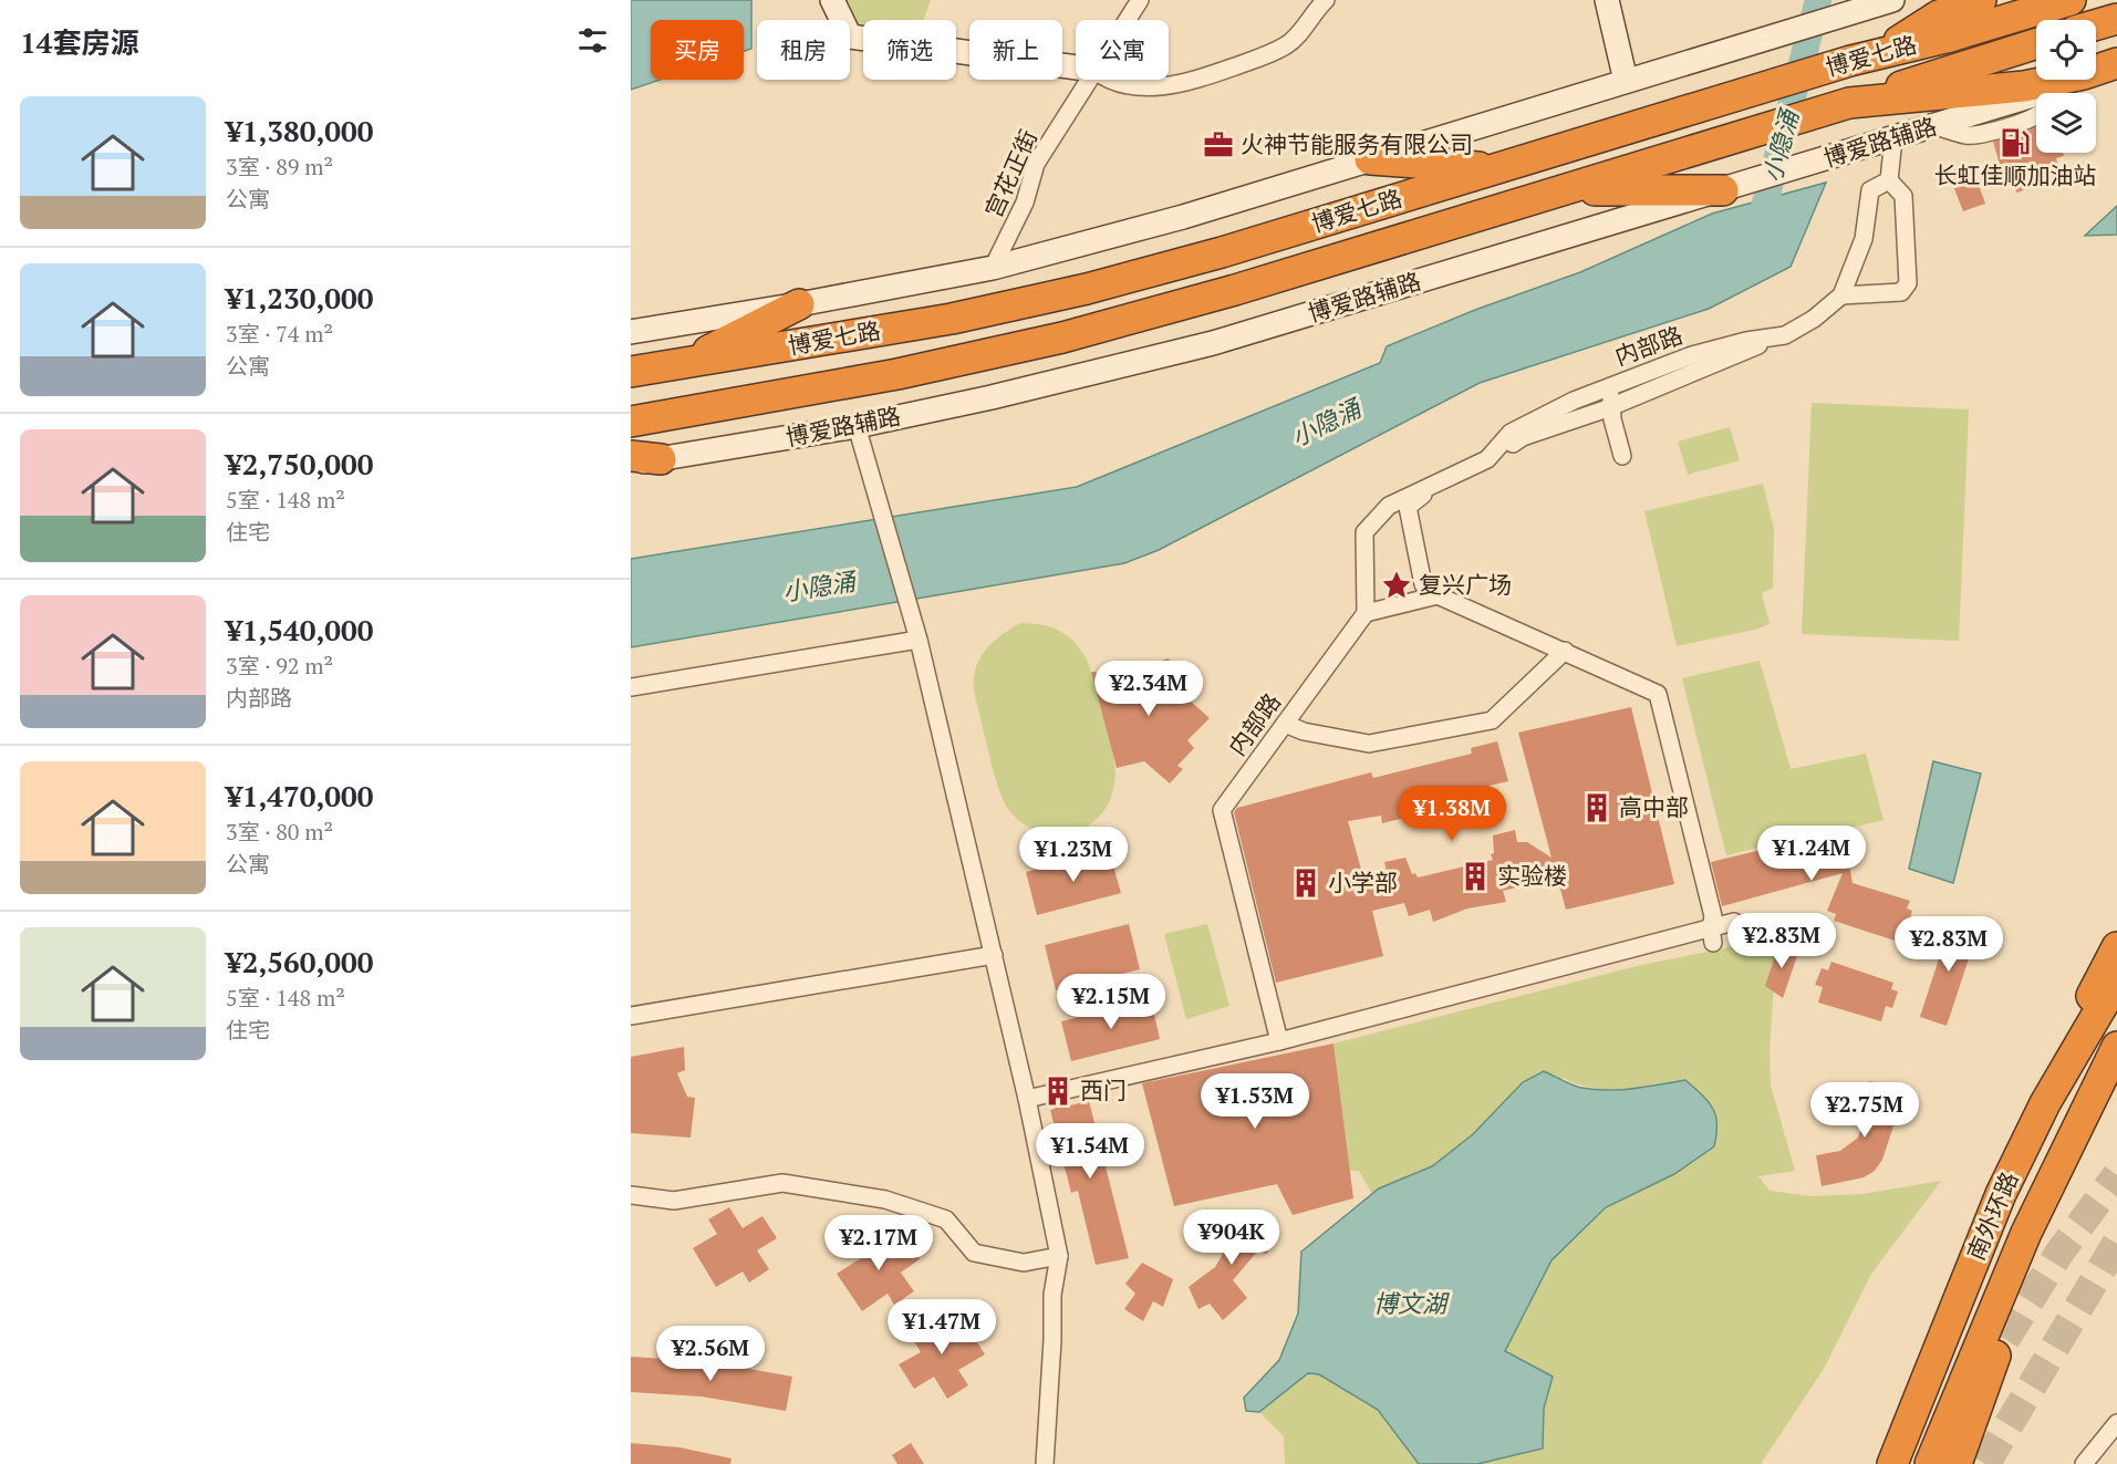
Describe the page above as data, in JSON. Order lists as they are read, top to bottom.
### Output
{
  "streets": {
    "highway": ["博爱七路", "南外环路"],
    "street": ["博爱路辅路", "宫花正街", "内部路"]
  },
  "water": ["小隐涌", "博文湖"],
  "places": {
    "fuel station": ["长虹佳顺加油站"],
    "office": ["火神节能服务有限公司"],
    "place": ["复兴广场"],
    "building": [
      "高中部",
      "实验楼",
      "小学部",
      "西门"
    ]
  },
  "page": {
    "heading": "14套房源",
    "chip": [
      "买房",
      "租房",
      "筛选",
      "新上",
      "公寓"
    ],
    "list": [
      {
        "name": "¥1,380,000",
        "note": "3室 · 89 m² · 公寓"
      },
      {
        "name": "¥1,230,000",
        "note": "3室 · 74 m² · 公寓"
      },
      {
        "name": "¥2,750,000",
        "note": "5室 · 148 m² · 住宅"
      },
      {
        "name": "¥1,540,000",
        "note": "3室 · 92 m² · 内部路"
      },
      {
        "name": "¥1,470,000",
        "note": "3室 · 80 m² · 公寓"
      },
      {
        "name": "¥2,560,000",
        "note": "5室 · 148 m² · 住宅"
      }
    ],
    "price": [
      "¥2.34M",
      "¥1.38M",
      "¥1.24M",
      "¥1.23M",
      "¥2.83M",
      "¥2.83M",
      "¥2.15M",
      "¥1.53M",
      "¥2.75M",
      "¥1.54M",
      "¥904K",
      "¥2.17M",
      "¥1.47M",
      "¥2.56M"
    ]
  }
}
